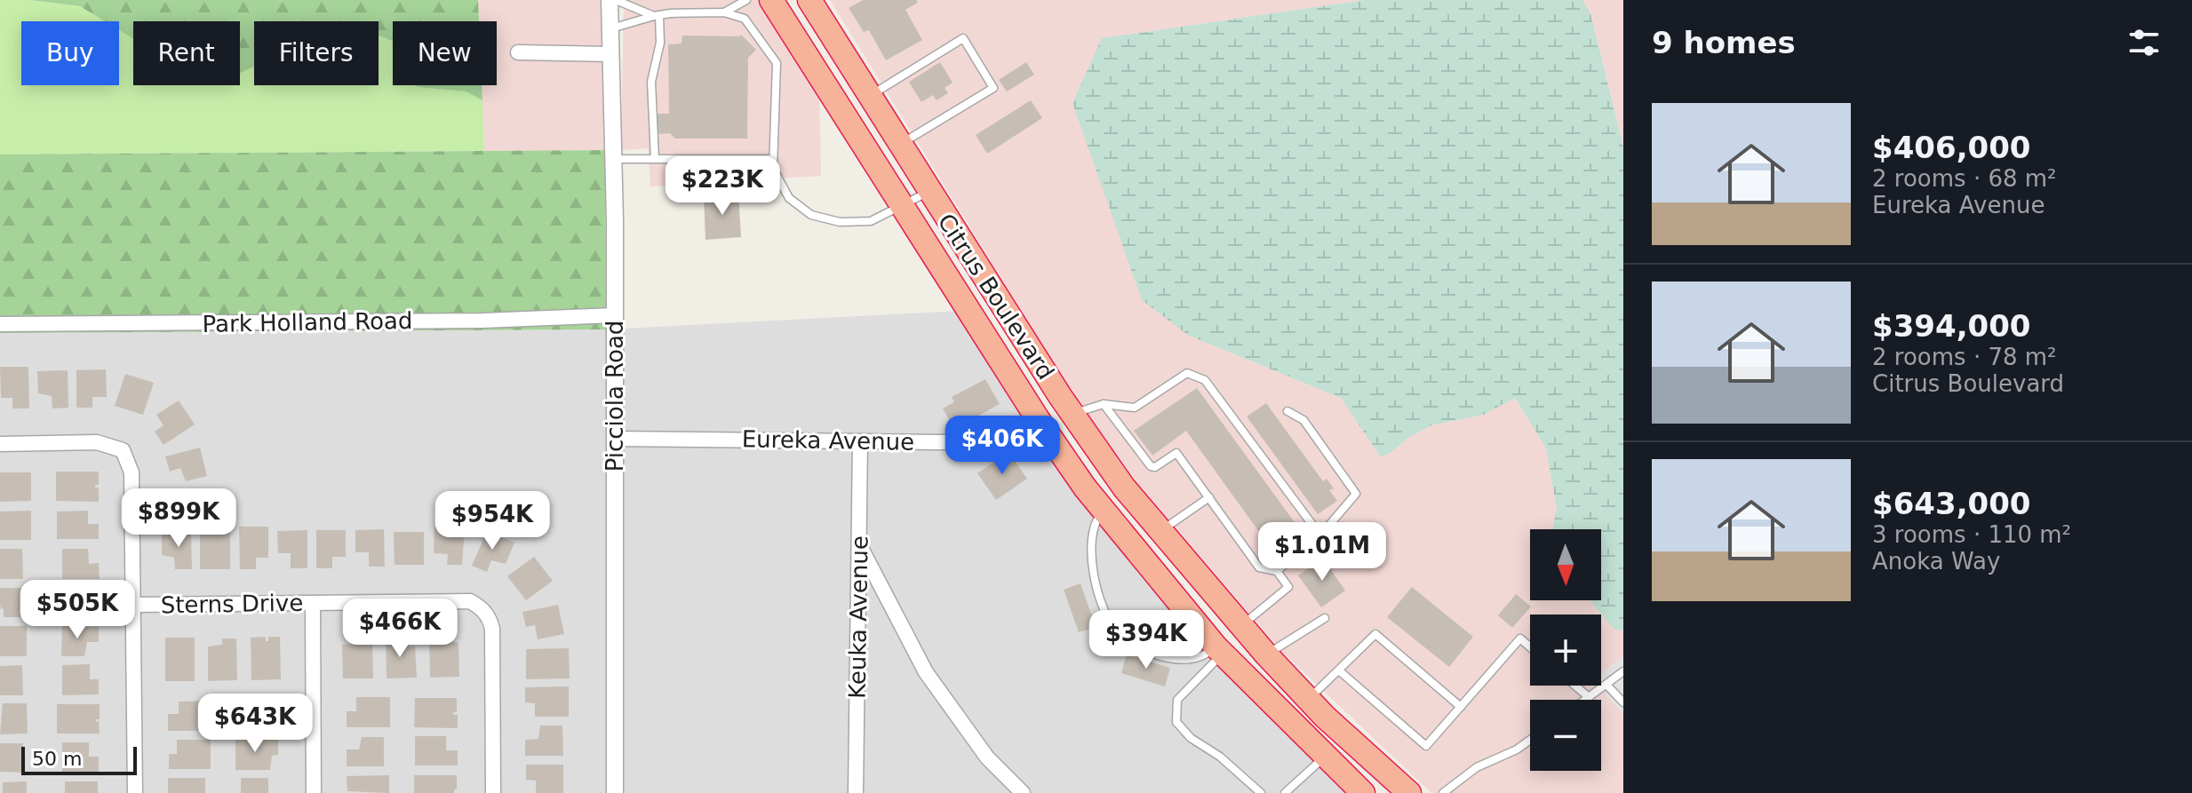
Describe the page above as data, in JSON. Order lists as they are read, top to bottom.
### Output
{
  "streets": {
    "highway": ["Citrus Boulevard"],
    "street": [
      "Park Holland Road",
      "Picciola Road",
      "Eureka Avenue",
      "Sterns Drive",
      "Keuka Avenue"
    ]
  },
  "crossings": [
    ["Citrus Boulevard", "Eureka Avenue"],
    ["Park Holland Road", "Picciola Road"],
    ["Picciola Road", "Eureka Avenue"],
    ["Eureka Avenue", "Keuka Avenue"]
  ],
  "scale_bar": "50 m",
  "north": "bottom",
  "page": {
    "heading": "9 homes",
    "chip": [
      "Buy",
      "Rent",
      "Filters",
      "New"
    ],
    "list": [
      {
        "name": "$406,000",
        "note": "2 rooms · 68 m² · Eureka Avenue"
      },
      {
        "name": "$394,000",
        "note": "2 rooms · 78 m² · Citrus Boulevard"
      },
      {
        "name": "$643,000",
        "note": "3 rooms · 110 m² · Anoka Way"
      }
    ],
    "price": [
      "$223K",
      "$406K",
      "$899K",
      "$954K",
      "$1.01M",
      "$505K",
      "$466K",
      "$394K",
      "$643K"
    ],
    "map_buttons": ["+", "−"],
    "scale": "50 m"
  }
}
